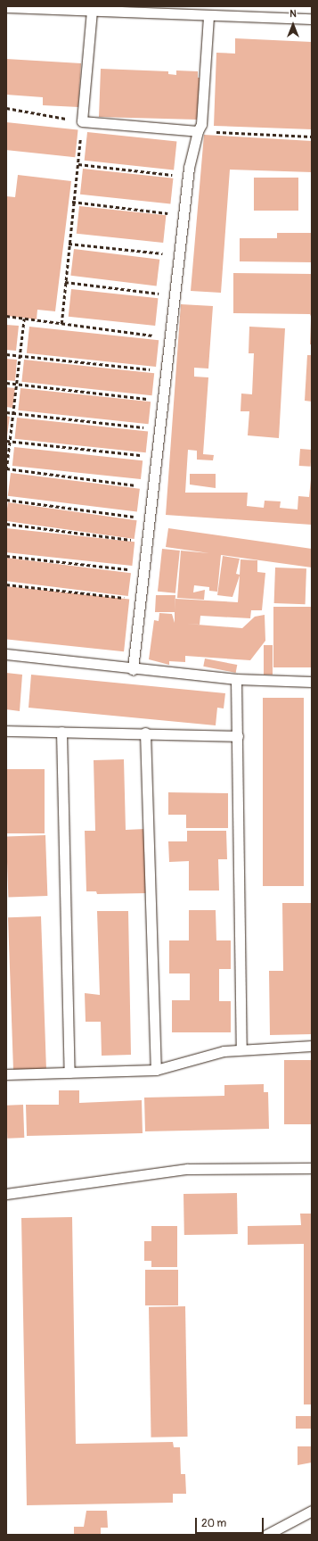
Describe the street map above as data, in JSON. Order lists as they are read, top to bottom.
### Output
{
  "scale_bar": "20 m",
  "north": "top"
}
